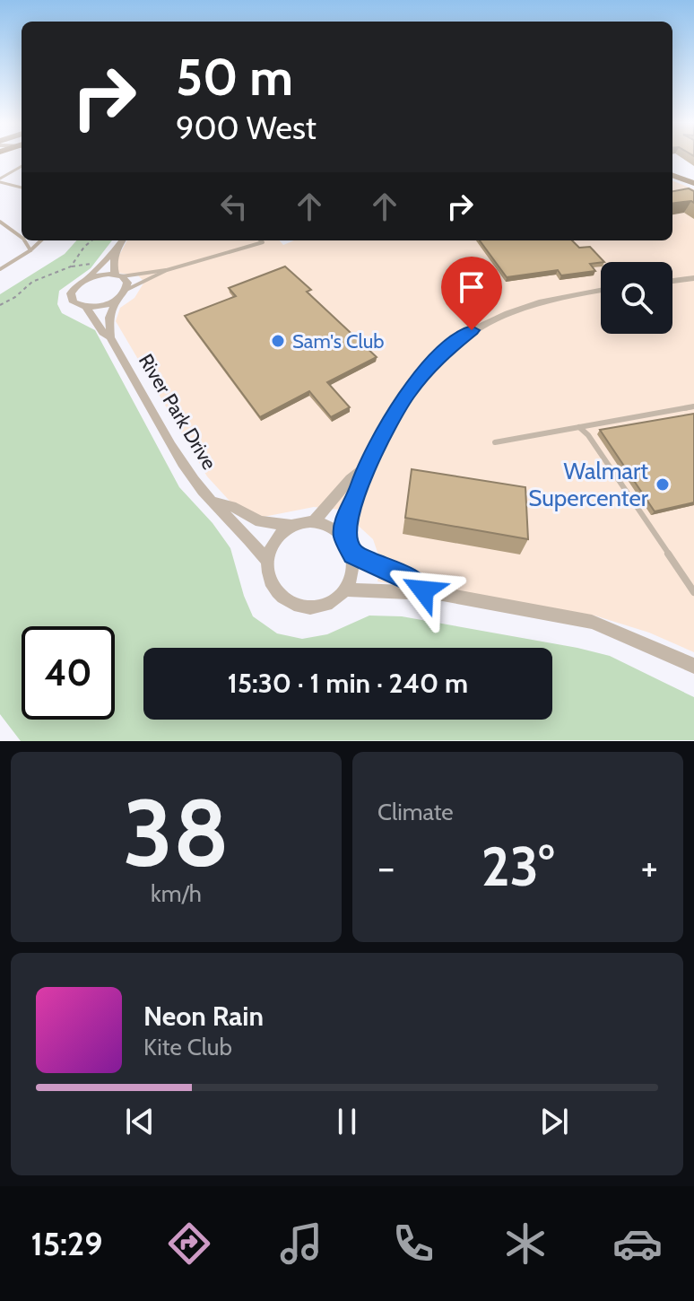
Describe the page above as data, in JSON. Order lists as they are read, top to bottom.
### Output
{
  "streets": {
    "street": ["River Park Drive"]
  },
  "places": ["Sam's Club", "Walmart Supercenter"],
  "page": {
    "turn": ["50 m", "900 West"],
    "limit": "40",
    "trip": "15:30 · 1 min · 240 m",
    "tile": [
      ["38", "km/h"],
      "Climate"
    ],
    "heat": ["−", "23°", "+"],
    "song": ["Neon Rain", "Kite Club"],
    "tabs": "15:29"
  }
}
